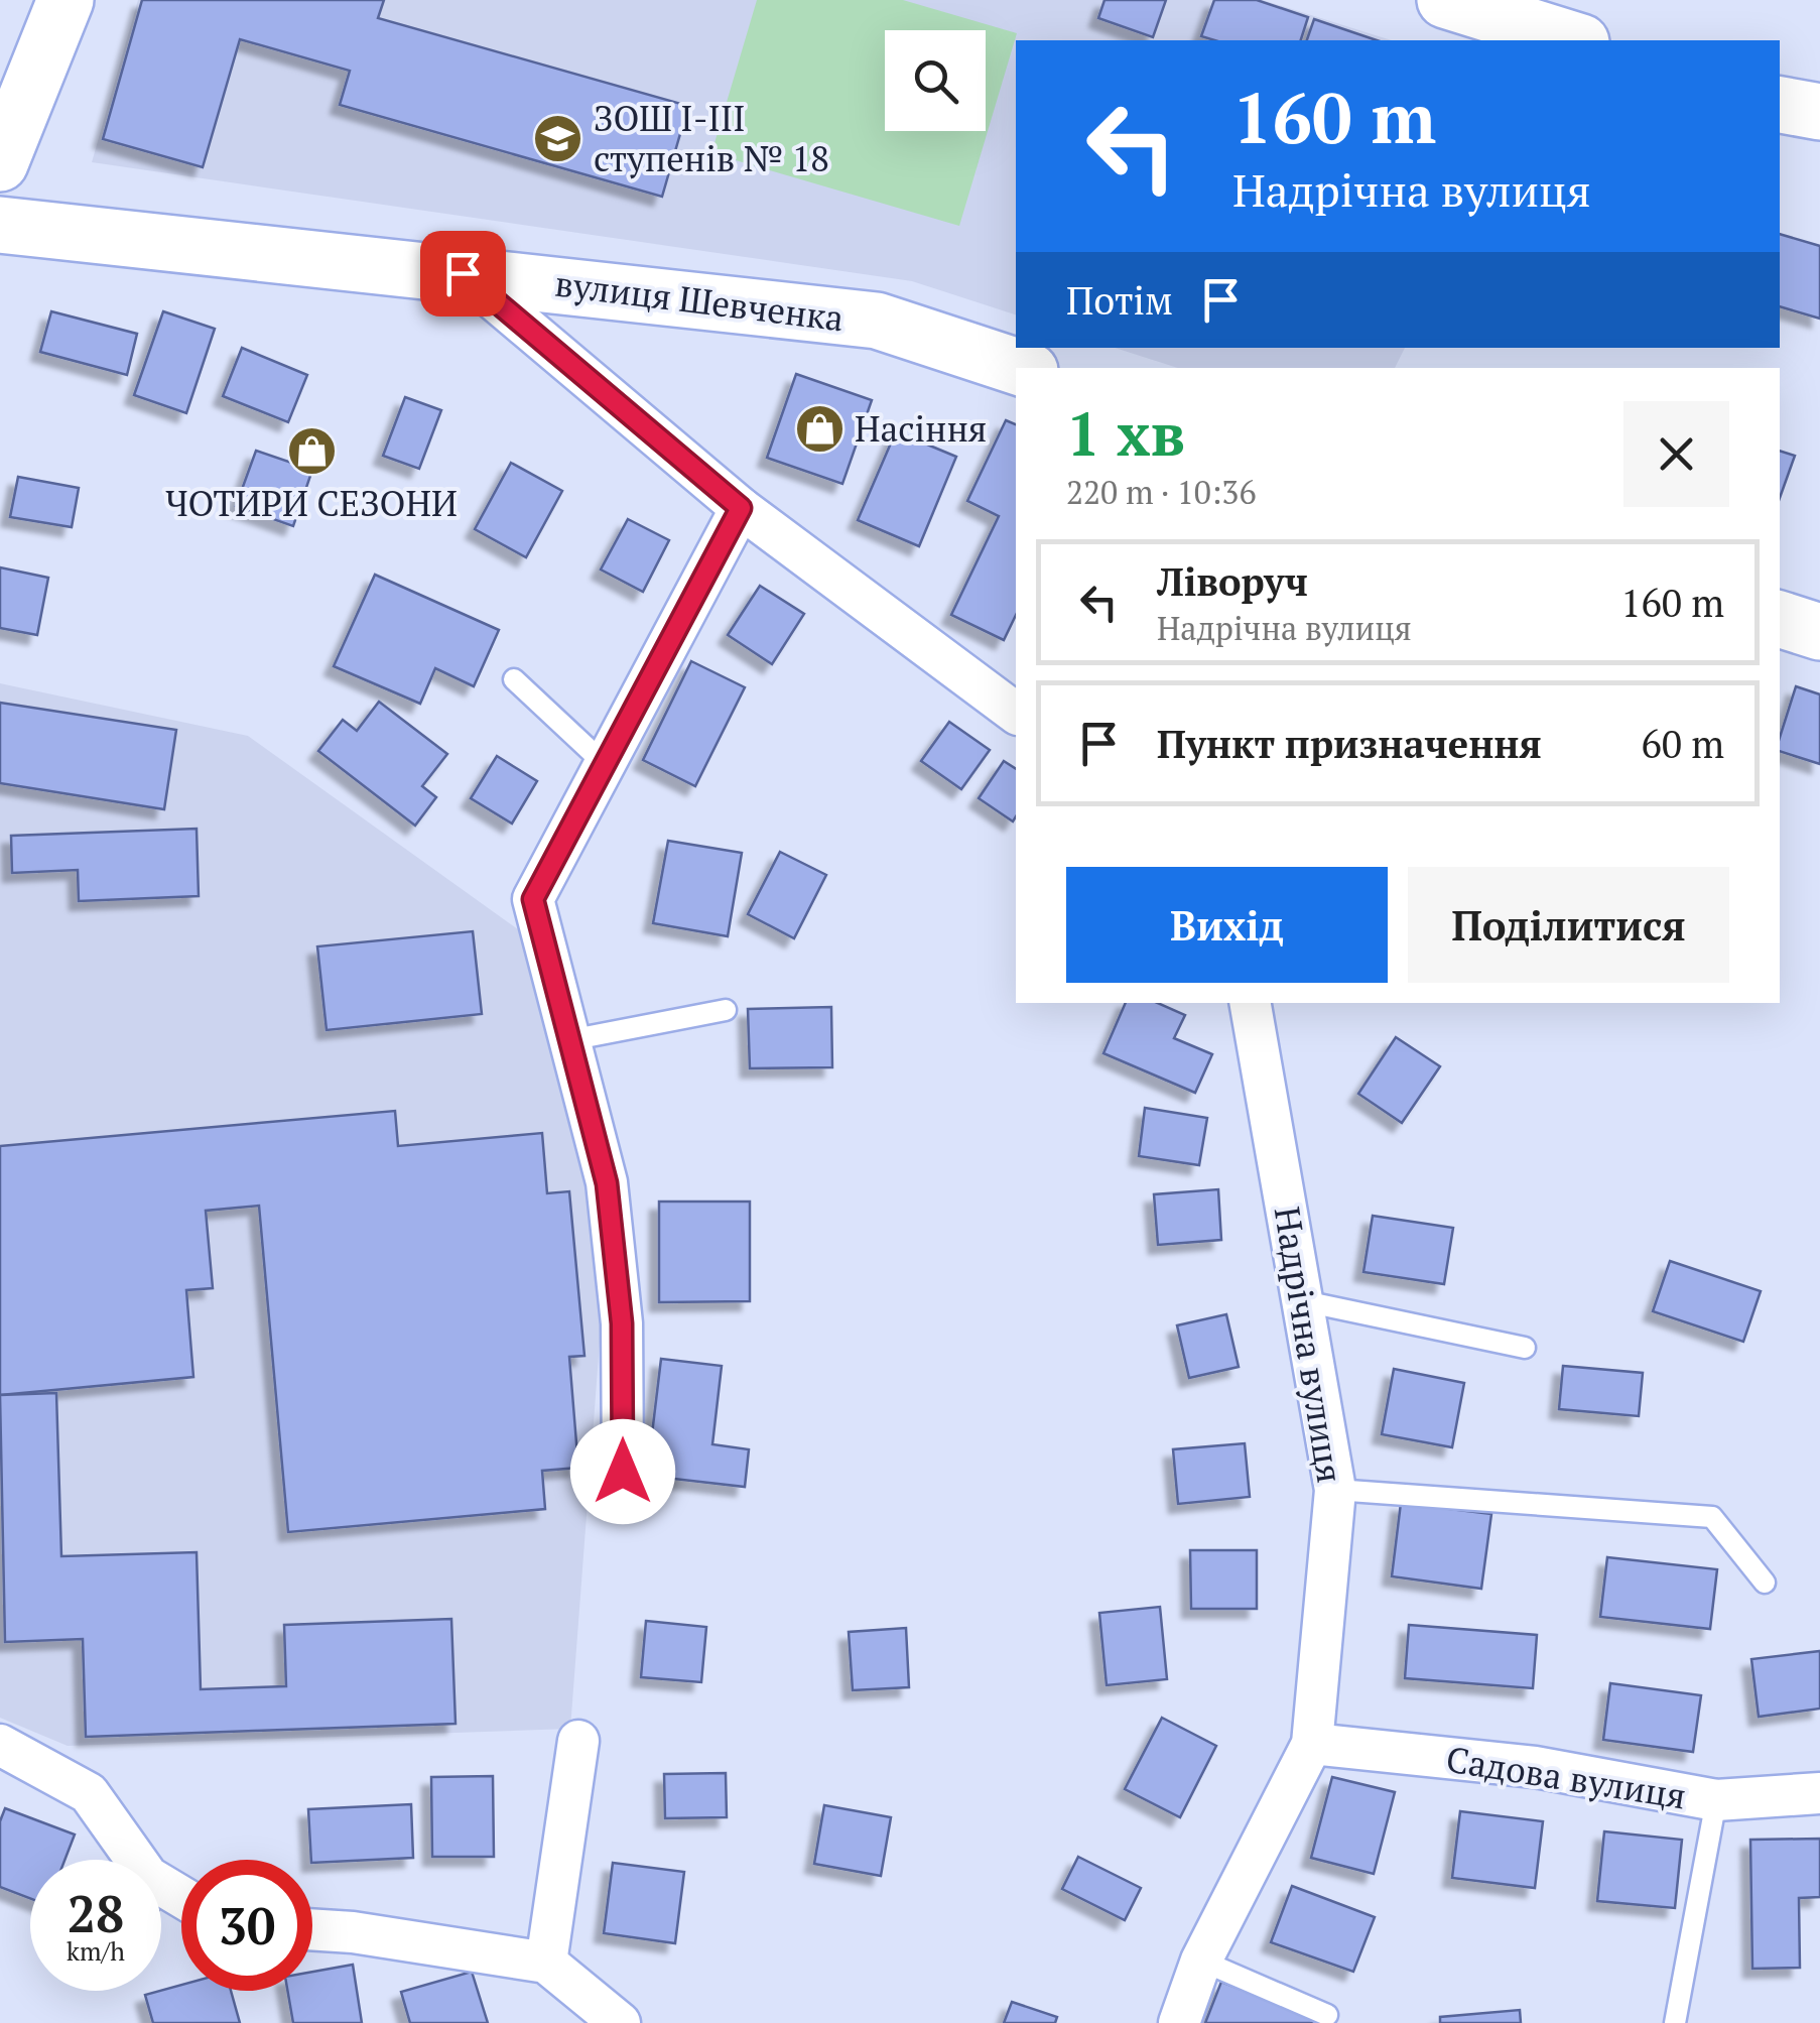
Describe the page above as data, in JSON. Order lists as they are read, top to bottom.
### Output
{
  "streets": {
    "street": ["вулиця Шевченка", "Надрічна вулиця", "Садова вулиця"]
  },
  "crossings": [
    ["Надрічна вулиця", "Садова вулиця"]
  ],
  "places": {
    "school or university": ["ЗОШ І-ІІІ ступенів № 18"],
    "shop": ["Насіння", "ЧОТИРИ СЕЗОНИ"]
  },
  "page": {
    "turn": ["160 m", "Надрічна вулиця"],
    "then": "Потім",
    "heading": ["1 хв", "220 m · 10:36"],
    "list": [
      {
        "name": "Ліворуч",
        "note": "Надрічна вулиця",
        "value": "160 m"
      },
      {
        "name": "Пункт призначення",
        "value": "60 m"
      }
    ],
    "buttons": ["Вихід", "Поділитися"],
    "speed": "28 km/h",
    "limit": "30"
  }
}
